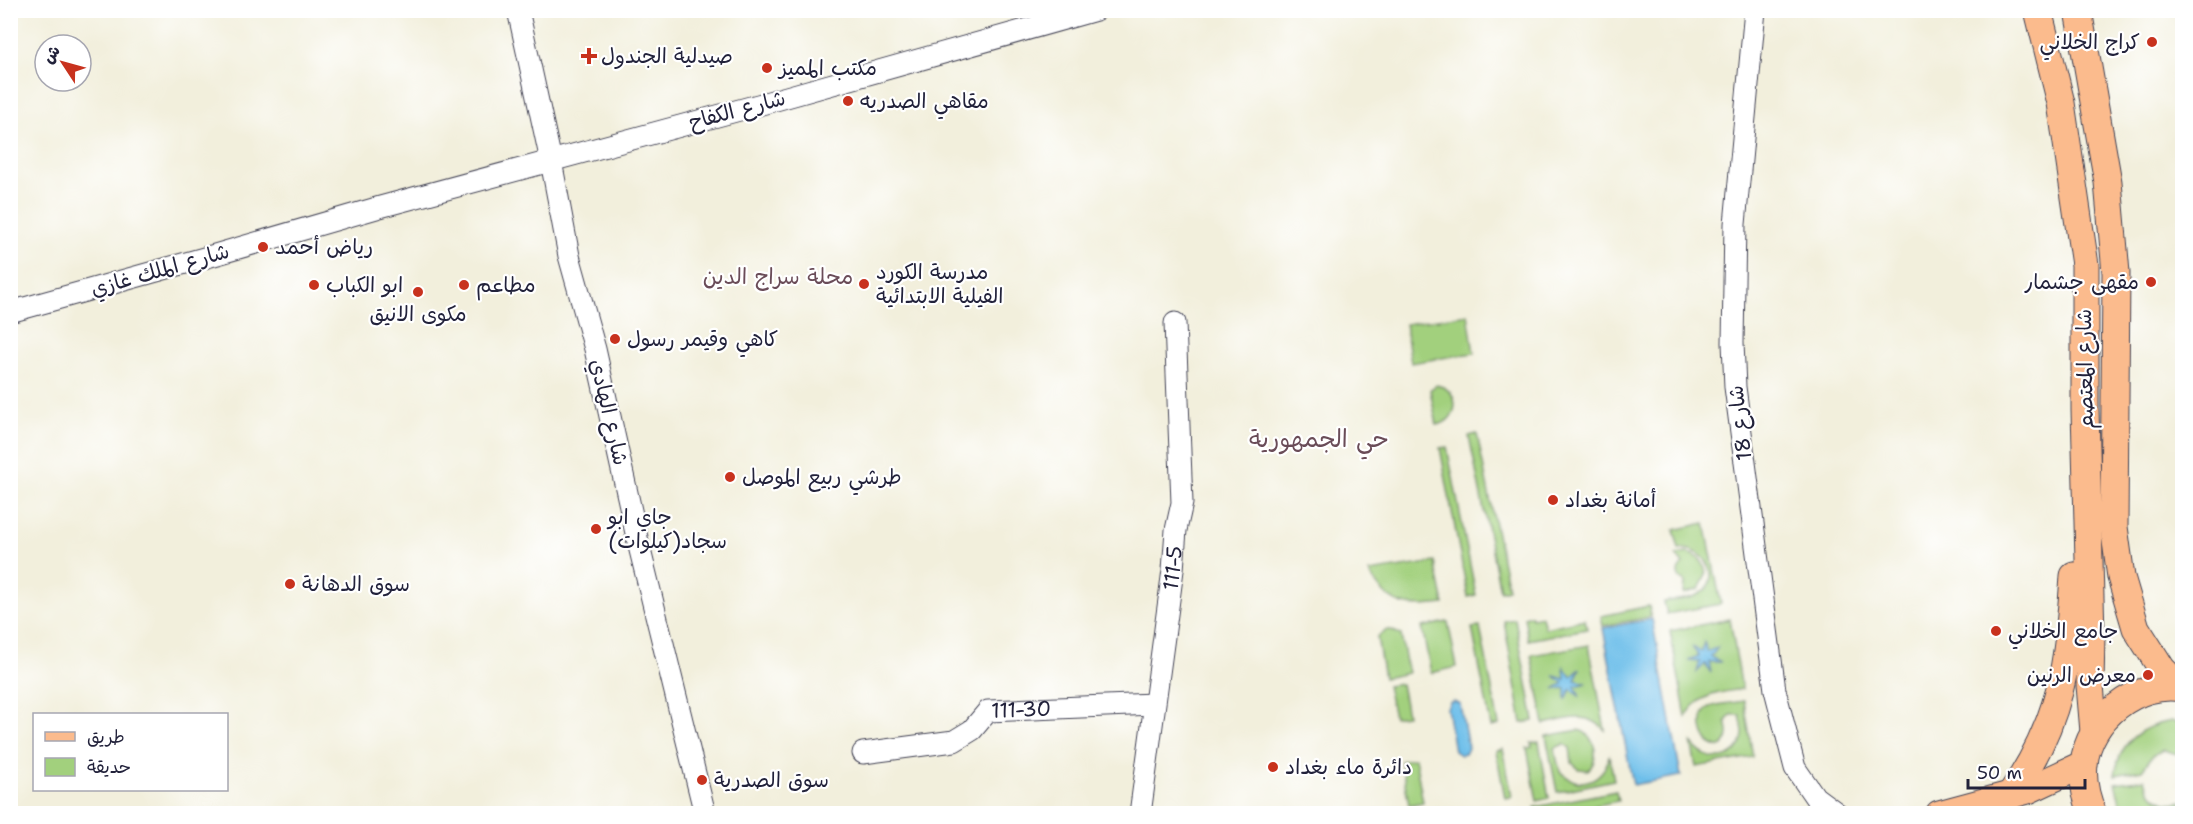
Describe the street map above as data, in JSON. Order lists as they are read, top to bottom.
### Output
{
  "streets": {
    "main road": ["شارع المعتصم"],
    "street": [
      "شارع الكفاح",
      "شارع الملك غازي",
      "شارع الهادي",
      "شارع 18",
      "111-5",
      "111-30"
    ]
  },
  "crossings": [
    ["شارع الكفاح", "شارع الملك غازي"],
    ["شارع الكفاح", "شارع الهادي"],
    ["شارع الملك غازي", "شارع الهادي"],
    ["111-5", "111-30"]
  ],
  "districts": ["محلة سراج الدين", "حي الجمهورية"],
  "places": {
    "other": [
      "كراج الخلاني",
      "مكتب المميز",
      "مقاهي الصدريه",
      "رياض أحمد",
      "مقهى جشمار",
      "مدرسة الكورد الفيلية الابتدائية",
      "ابو الكباب",
      "مطاعم",
      "مكوى الانيق",
      "كاهي وقيمر رسول",
      "طرشي ربيع الموصل",
      "أمانة بغداد",
      "جاي ابو سجاد(كيلوات)",
      "سوق الدهانة",
      "جامع الخلاني",
      "معرض الرنين",
      "دائرة ماء بغداد",
      "سوق الصدرية"
    ],
    "health": ["صيدلية الجندول"]
  },
  "legend": ["طريق", "حديقة"],
  "scale_bar": "50 m",
  "north": "top left"
}
